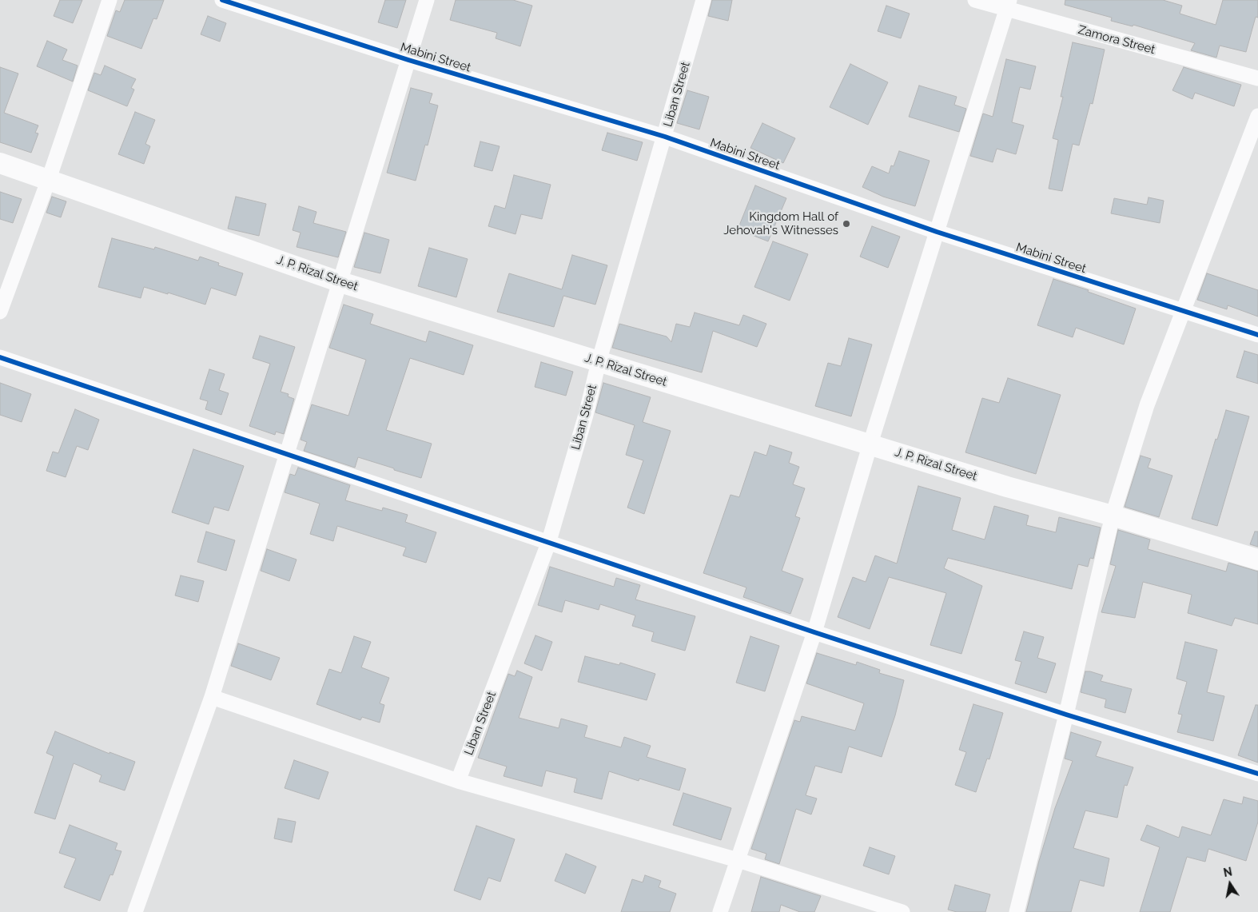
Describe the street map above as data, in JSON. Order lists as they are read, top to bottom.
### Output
{
  "streets": {
    "main road": ["J. P. Rizal Street"],
    "street": ["Zamora Street", "Mabini Street", "Liban Street"]
  },
  "crossings": [
    ["Mabini Street", "Liban Street"],
    ["Liban Street", "J. P. Rizal Street"]
  ],
  "places": ["Kingdom Hall of Jehovah's Witnesses"],
  "north": "top"
}
